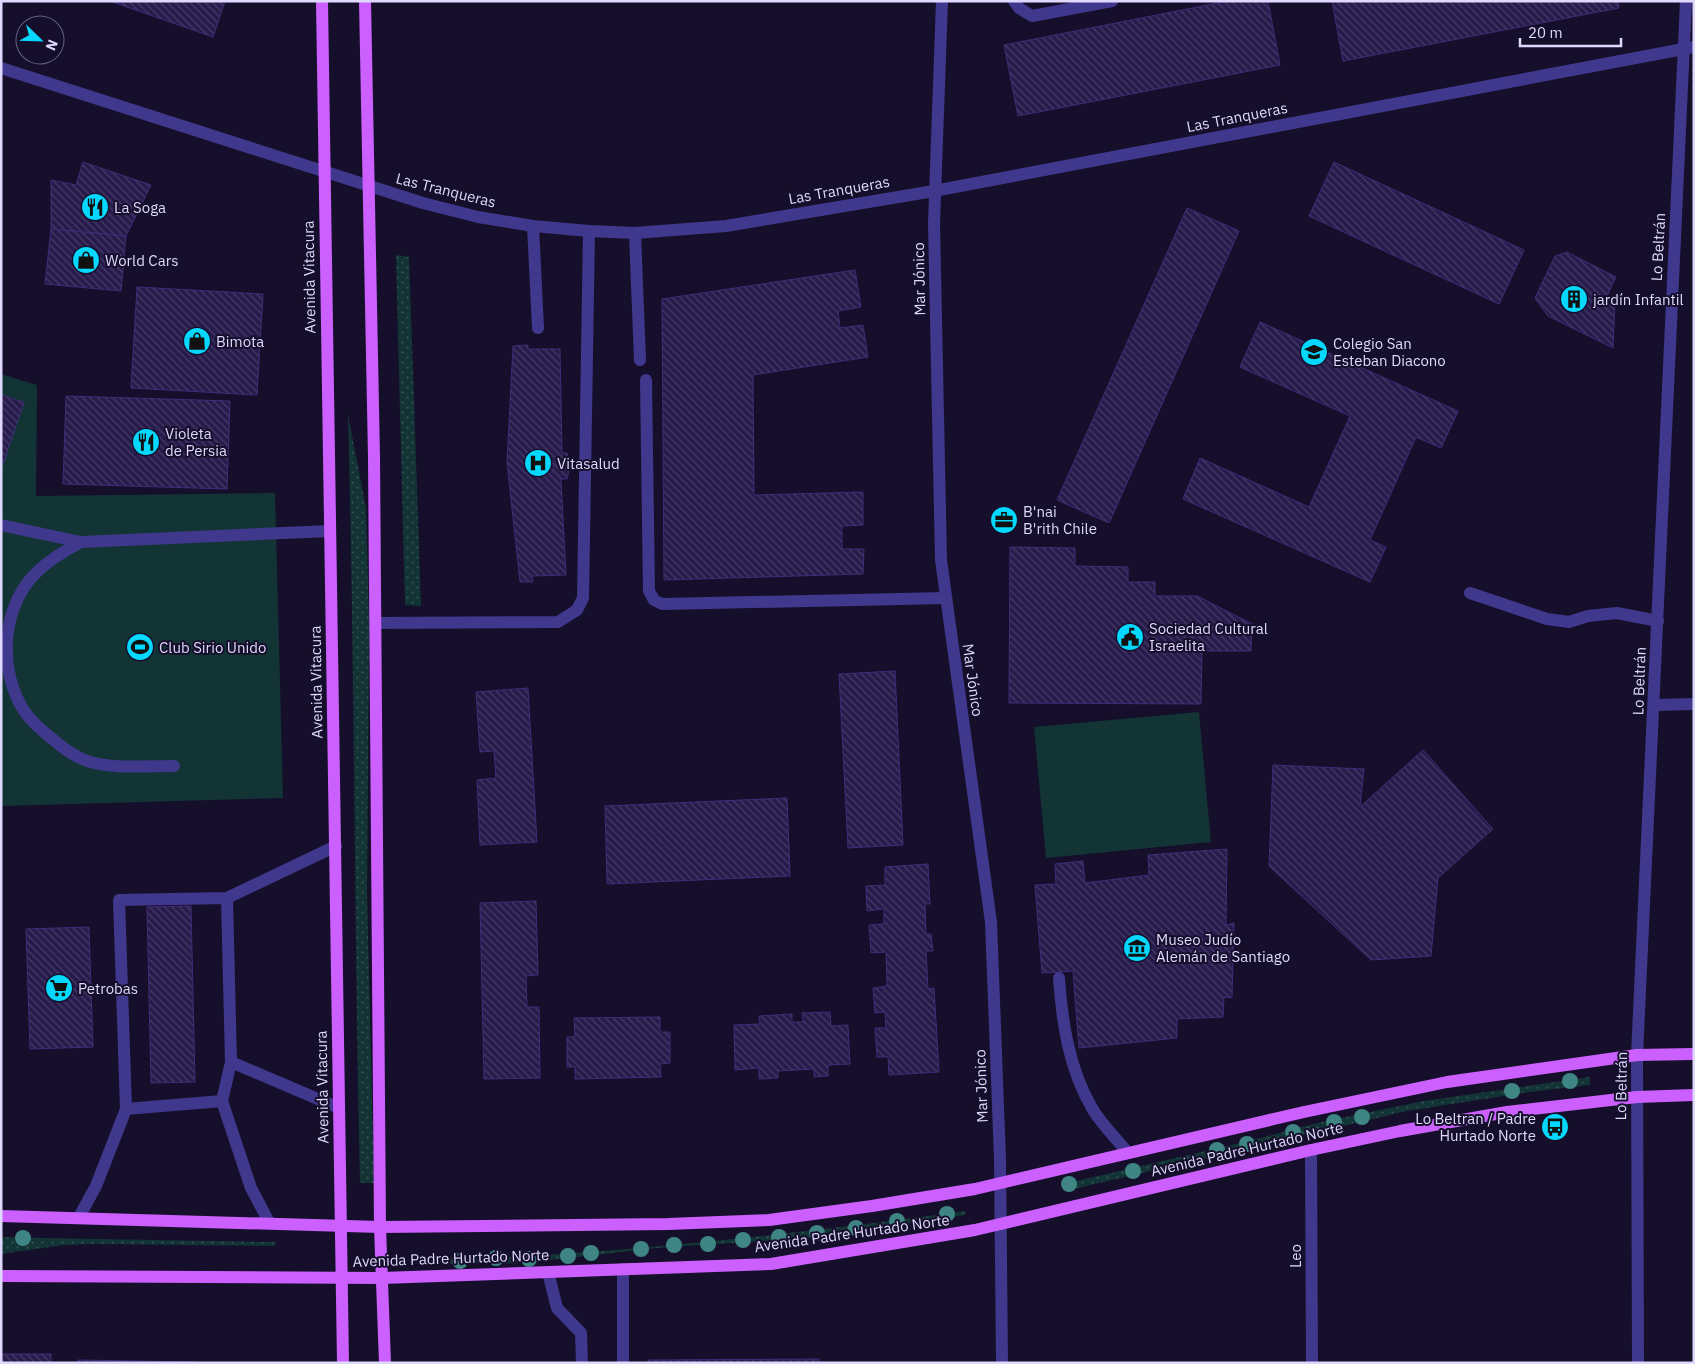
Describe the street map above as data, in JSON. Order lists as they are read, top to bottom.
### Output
{
  "streets": {
    "main road": ["Avenida Vitacura", "Avenida Padre Hurtado Norte"],
    "street": [
      "Las Tranqueras",
      "Lo Beltrán",
      "Mar Jónico",
      "Leo"
    ]
  },
  "crossings": [
    ["Las Tranqueras", "Lo Beltrán"],
    ["Las Tranqueras", "Avenida Vitacura"],
    ["Las Tranqueras", "Mar Jónico"],
    ["Lo Beltrán", "Avenida Padre Hurtado Norte"],
    ["Avenida Vitacura", "Avenida Padre Hurtado Norte"],
    ["Mar Jónico", "Avenida Padre Hurtado Norte"],
    ["Avenida Padre Hurtado Norte", "Leo"]
  ],
  "places": {
    "restaurant": ["La Soga", "Violeta de Persia"],
    "shop": ["World Cars", "Bimota"],
    "building": ["jardín Infantil"],
    "school or university": ["Colegio San Esteban Diacono"],
    "hospital": ["Vitasalud"],
    "office": ["B'nai B'rith Chile"],
    "public building": ["Sociedad Cultural Israelita"],
    "sports": ["Club Sirio Unido"],
    "museum": ["Museo Judío Alemán de Santiago"],
    "supermarket": ["Petrobas"],
    "bus stop": ["Lo Beltran / Padre Hurtado Norte"]
  },
  "scale_bar": "20 m",
  "north": "bottom right"
}
